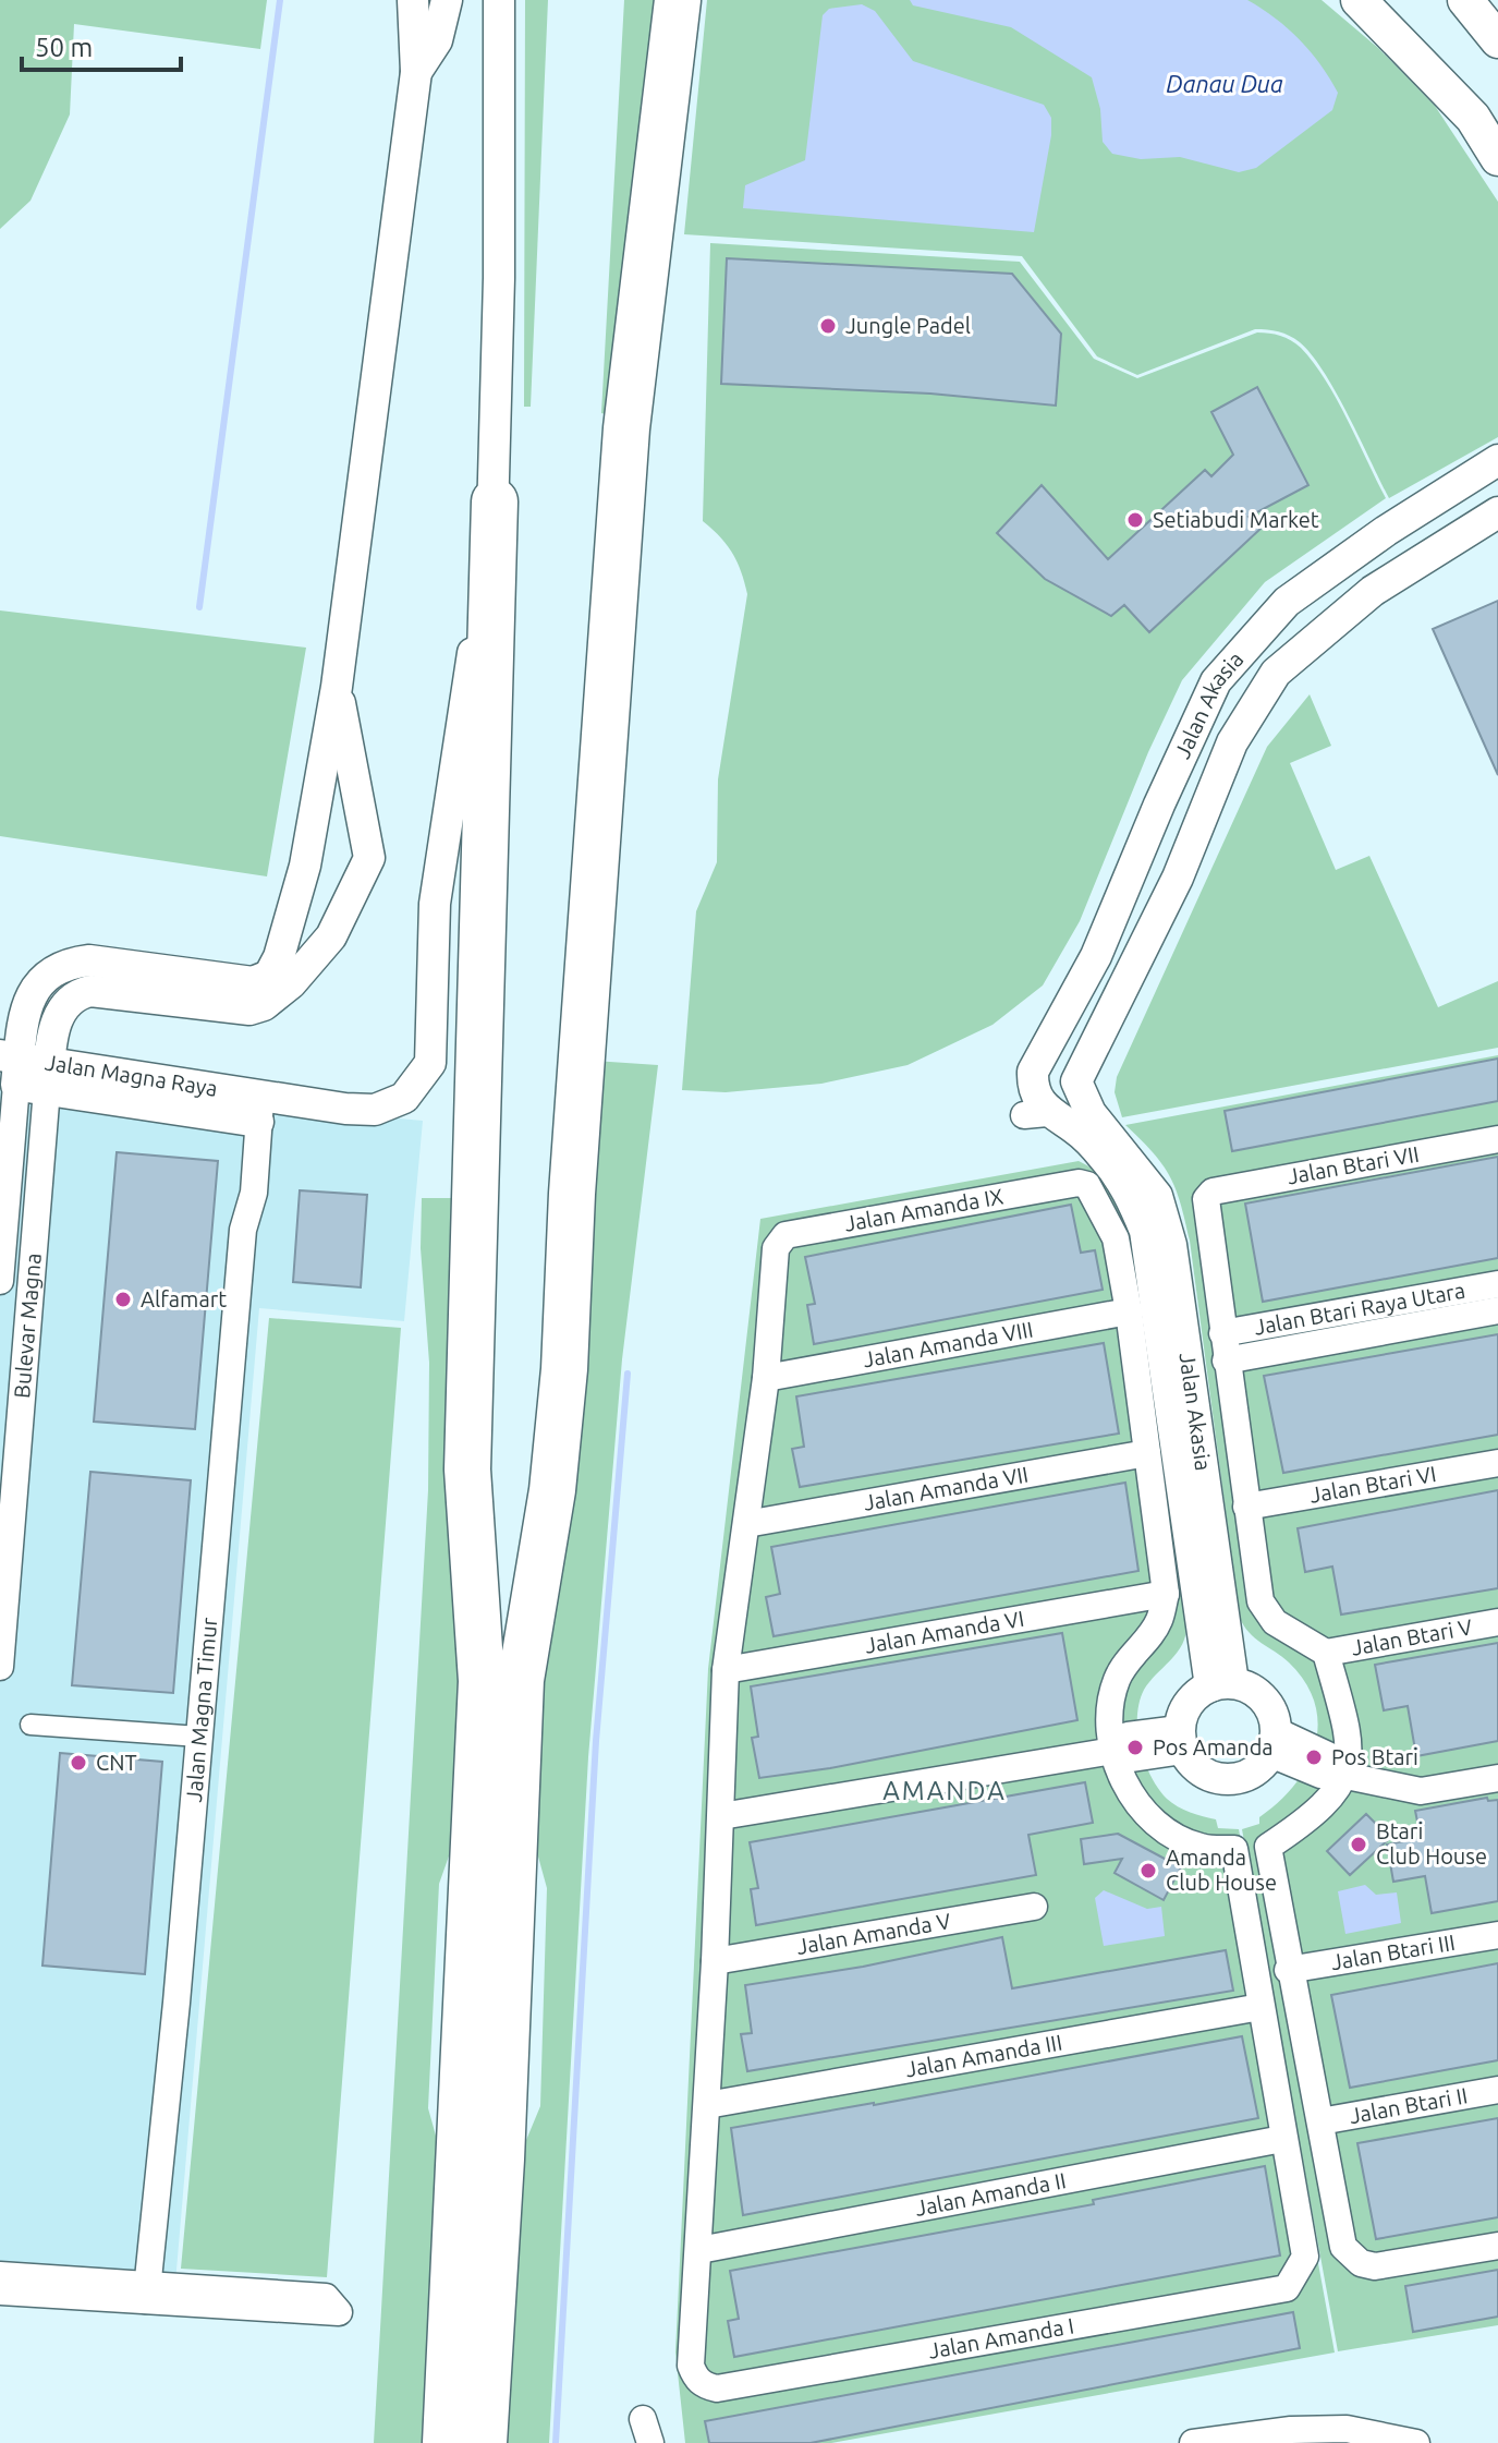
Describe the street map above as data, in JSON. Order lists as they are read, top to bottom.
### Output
{
  "streets": {
    "street": [
      "Jalan Akasia",
      "Jalan Magna Raya",
      "Jalan Btari VII",
      "Jalan Amanda IX",
      "Jalan Btari Raya Utara",
      "Bulevar Magna",
      "Jalan Amanda VIII",
      "Jalan Btari VI",
      "Jalan Amanda VII",
      "Jalan Amanda VI",
      "Jalan Btari V",
      "Jalan Magna Timur",
      "Jalan Amanda V",
      "Jalan Btari III",
      "Jalan Amanda III",
      "Jalan Btari II",
      "Jalan Amanda II",
      "Jalan Amanda I"
    ]
  },
  "crossings": [
    ["Jalan Magna Raya", "Bulevar Magna"],
    ["Jalan Magna Raya", "Jalan Magna Timur"],
    ["Jalan Btari VII", "Jalan Btari Raya Utara"],
    ["Jalan Amanda IX", "Jalan Amanda VIII"],
    ["Jalan Amanda II", "Jalan Amanda I"]
  ],
  "districts": ["AMANDA"],
  "water": ["Danau Dua"],
  "places": [
    "Jungle Padel",
    "Setiabudi Market",
    "Alfamart",
    "Pos Amanda",
    "Pos Btari",
    "CNT",
    "Btari Club House",
    "Amanda Club House"
  ],
  "scale_bar": "50 m"
}
